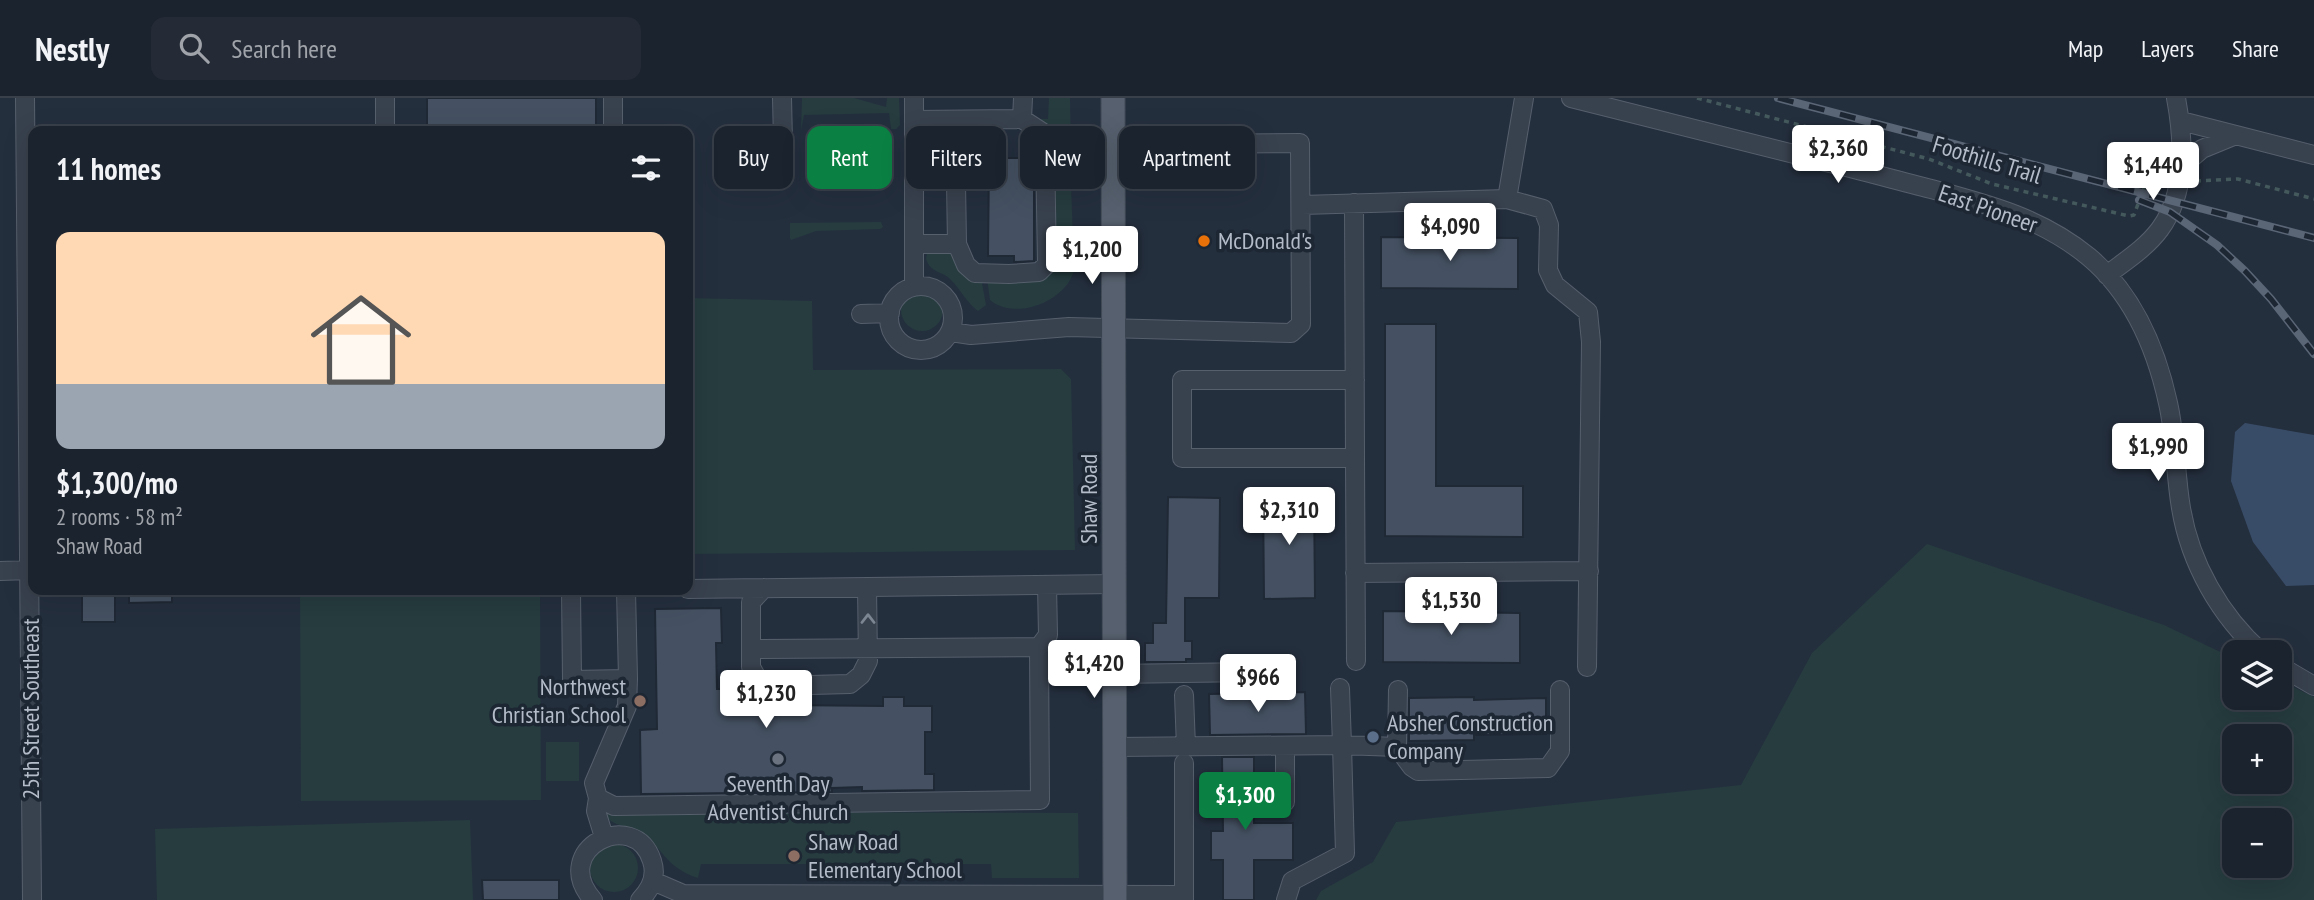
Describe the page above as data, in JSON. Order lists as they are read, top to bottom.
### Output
{
  "streets": {
    "main road": ["Shaw Road"],
    "street": ["East Pioneer", "25th Street Southeast"],
    "path": ["Foothills Trail"]
  },
  "places": [
    "McDonald's",
    "Northwest Christian School",
    "Absher Construction Company",
    "Seventh Day Adventist Church",
    "Shaw Road Elementary School"
  ],
  "page": {
    "header": "Nestly",
    "search": "Search here",
    "nav": ["Map", "Layers", "Share"],
    "price": [
      "$2,360",
      "$1,440",
      "$4,090",
      "$1,200",
      "$1,990",
      "$2,310",
      "$1,530",
      "$1,420",
      "$966",
      "$1,230",
      "$1,300"
    ],
    "chip": [
      "Buy",
      "Rent",
      "Filters",
      "New",
      "Apartment"
    ],
    "heading": "11 homes",
    "list": [
      {
        "name": "$1,300/mo",
        "note": "2 rooms · 58 m² · Shaw Road"
      }
    ],
    "map_buttons": ["+", "−"]
  }
}
